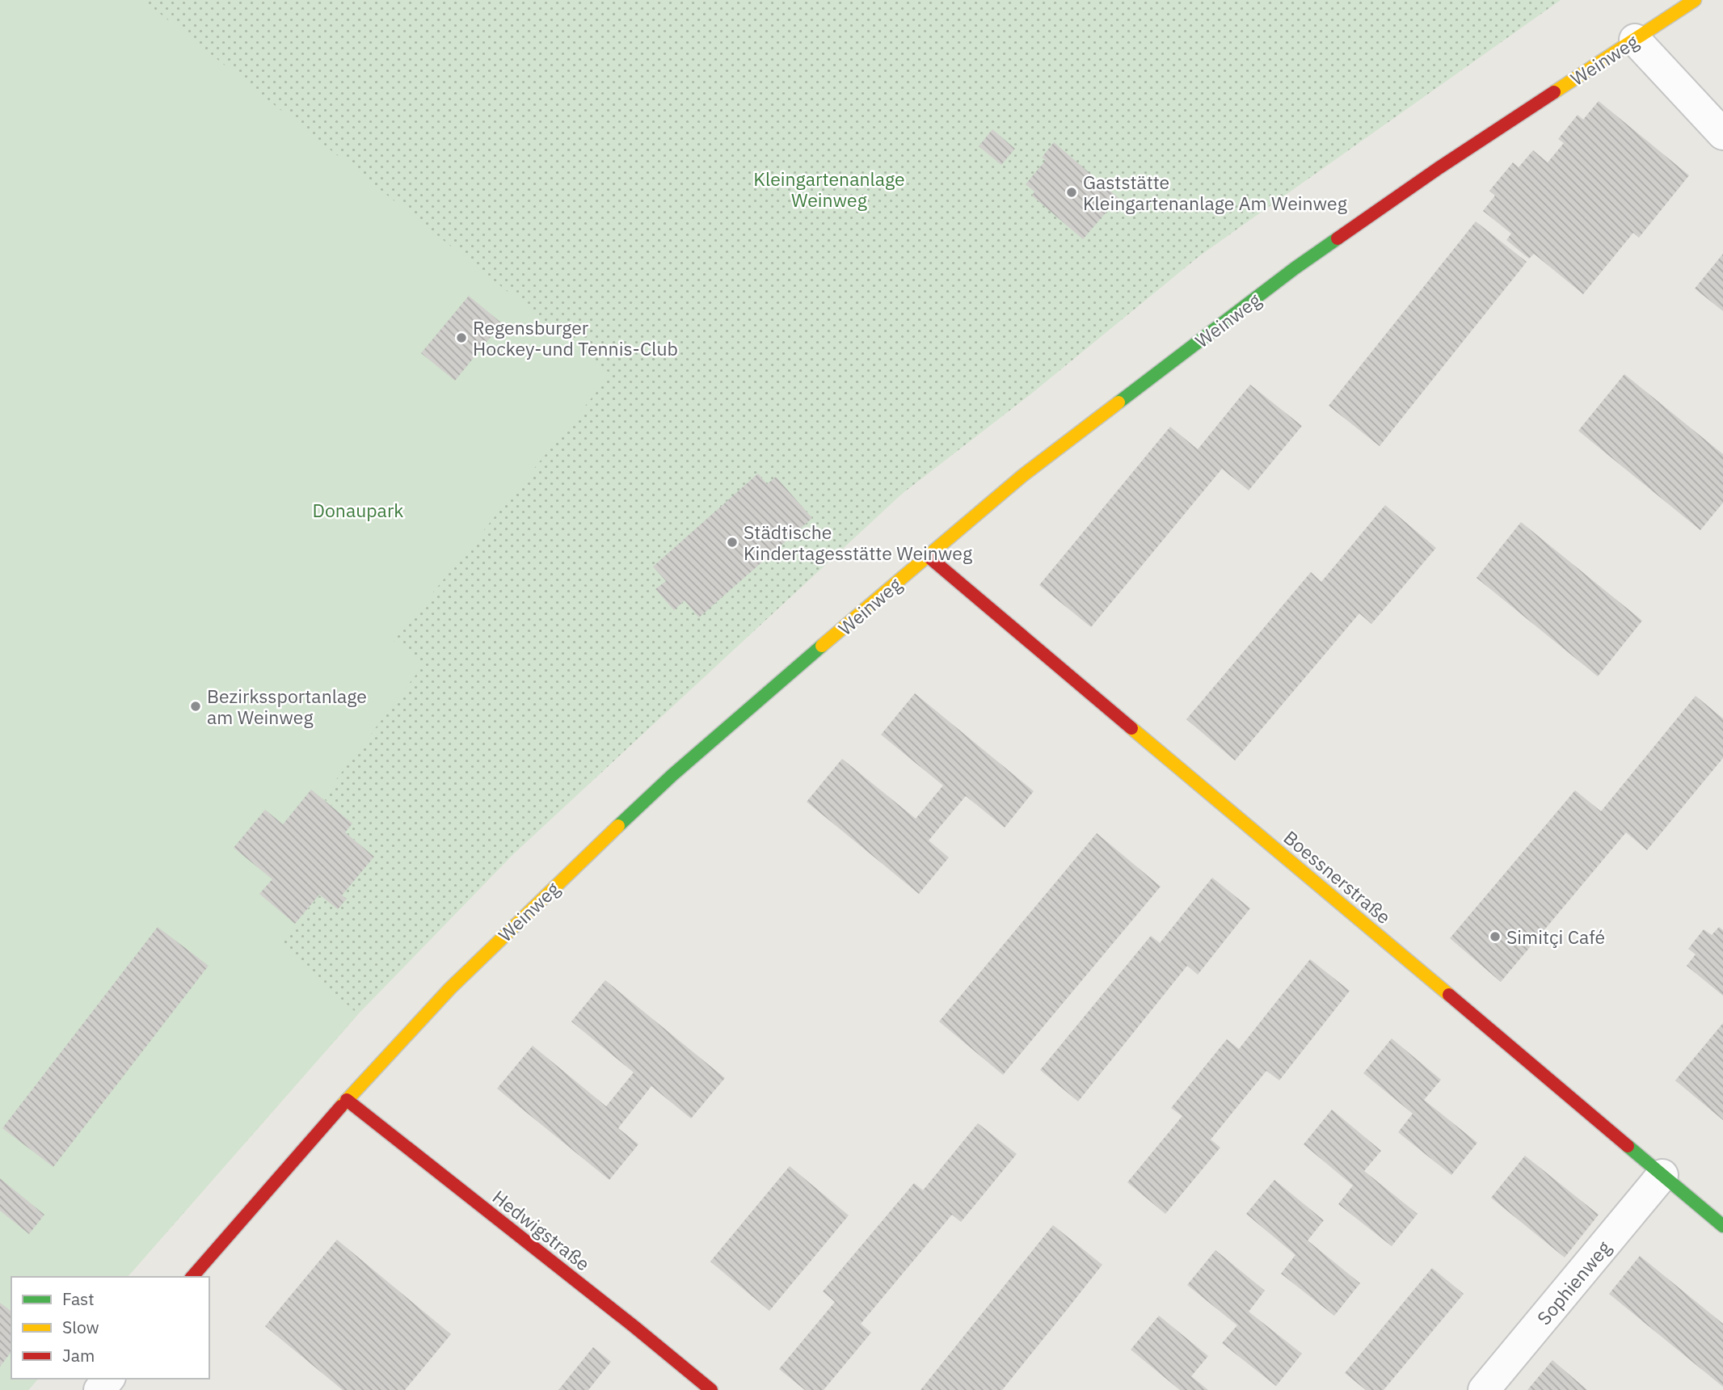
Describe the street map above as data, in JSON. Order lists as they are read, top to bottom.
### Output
{
  "streets": {
    "street": [
      "Weinweg",
      "Boessnerstraße",
      "Hedwigstraße",
      "Sophienweg"
    ]
  },
  "crossings": [
    ["Weinweg", "Boessnerstraße"],
    ["Weinweg", "Hedwigstraße"],
    ["Boessnerstraße", "Sophienweg"]
  ],
  "parks": ["Kleingartenanlage Weinweg", "Donaupark"],
  "places": [
    "Gaststätte Kleingartenanlage Am Weinweg",
    "Regensburger Hockey-und Tennis-Club",
    "Städtische Kindertagesstätte Weinweg",
    "Bezirkssportanlage am Weinweg",
    "Simitçi Café"
  ],
  "legend": ["Fast", "Slow", "Jam"]
}
